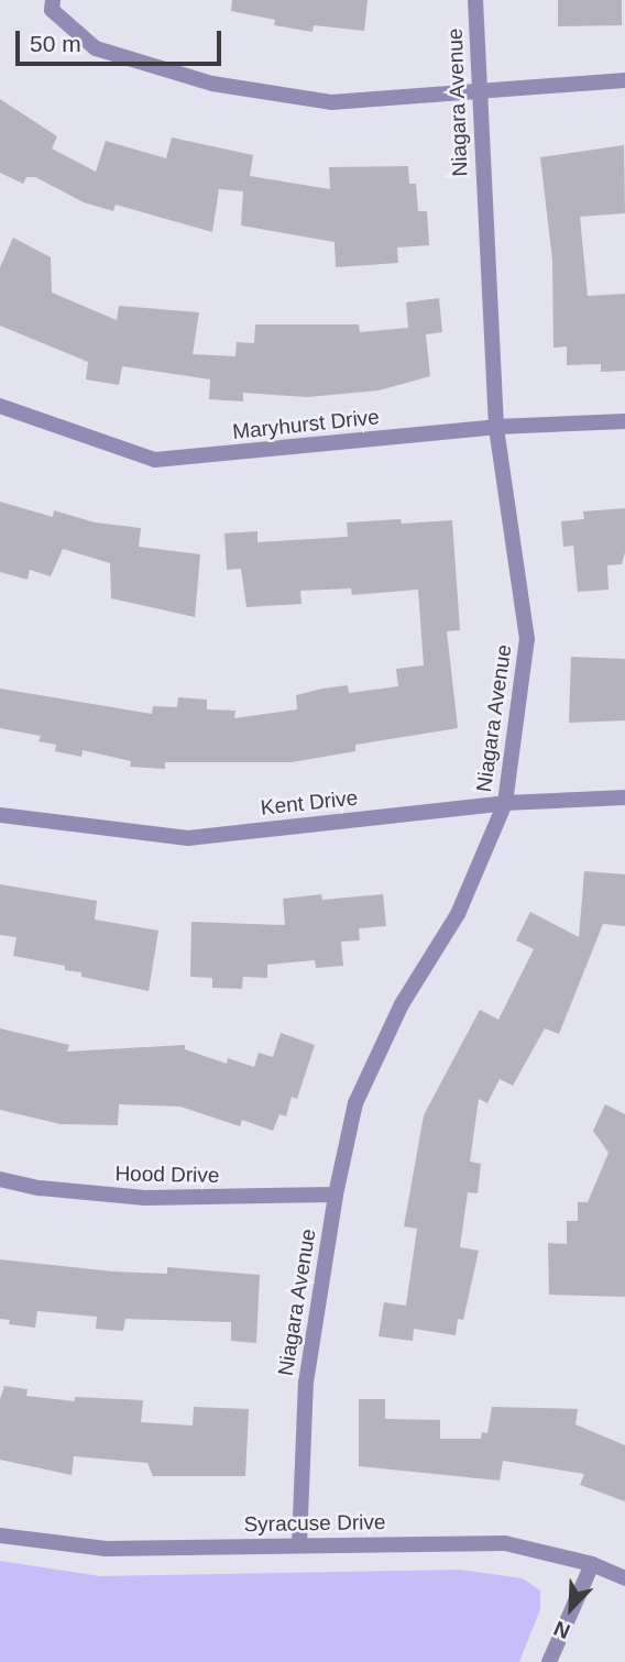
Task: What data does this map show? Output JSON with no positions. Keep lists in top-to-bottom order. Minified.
{"streets":{"street":["Niagara Avenue","Maryhurst Drive","Kent Drive","Hood Drive","Syracuse Drive"]},"crossings":[["Niagara Avenue","Maryhurst Drive"],["Niagara Avenue","Kent Drive"],["Niagara Avenue","Hood Drive"],["Niagara Avenue","Syracuse Drive"]],"scale_bar":"50 m","north":"bottom left"}
